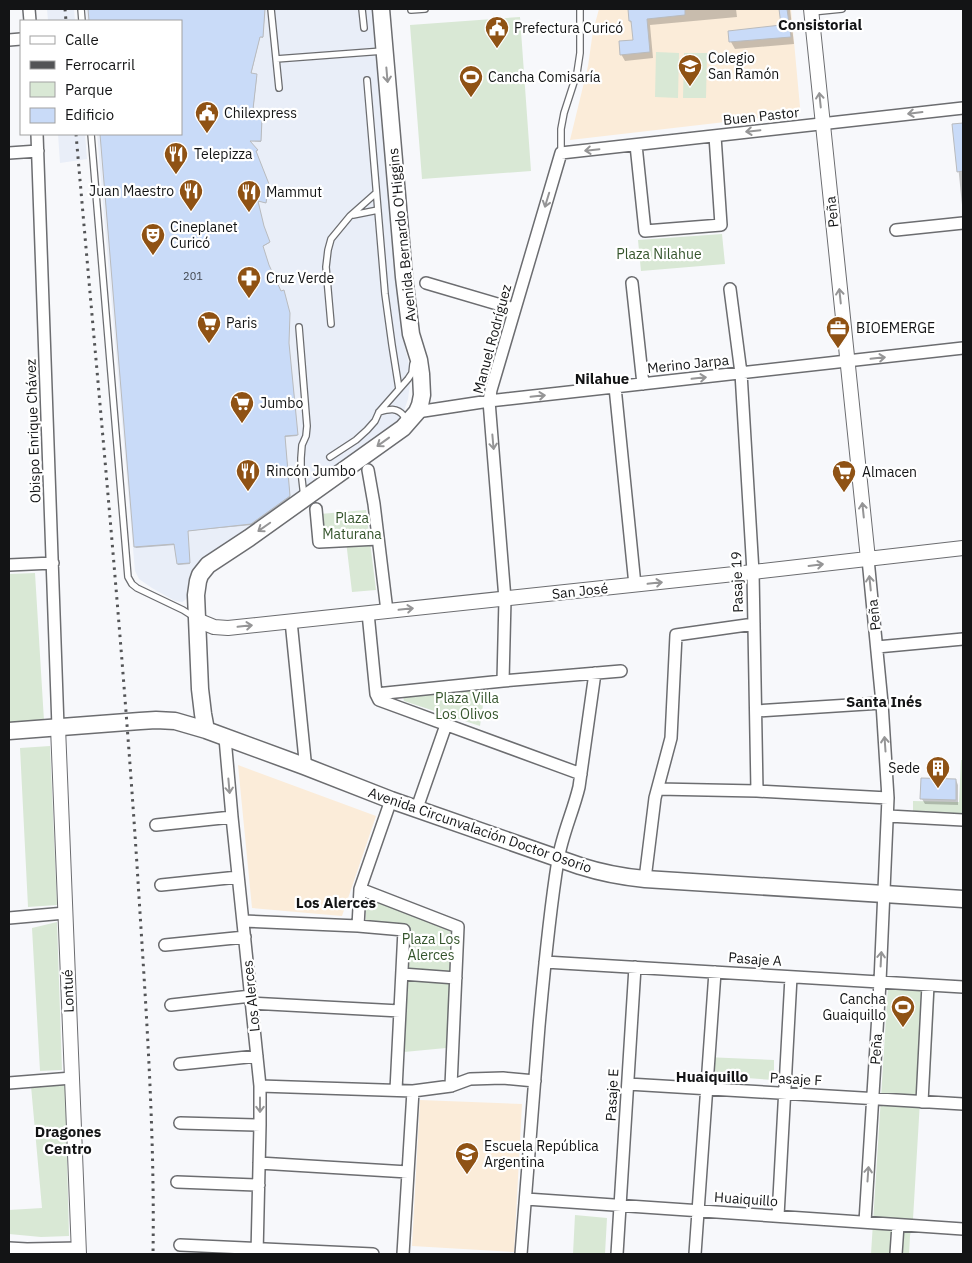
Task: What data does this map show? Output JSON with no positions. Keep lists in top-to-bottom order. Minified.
{"streets":{"main road":["Avenida Bernardo O'Higgins","Avenida Circunvalación Doctor Osorio"],"street":["Buen Pastor","Peña","Manuel Rodríguez","Merino Jarpa","Obispo Enrique Chávez","Pasaje 19","San José","Pasaje A","Lontué","Los Alerces","Pasaje F","Pasaje E","Huaiquillo"]},"crossings":[["Buen Pastor","Peña"],["Buen Pastor","Manuel Rodríguez"],["Peña","Merino Jarpa"],["Peña","San José"],["Peña","Avenida Circunvalación Doctor Osorio"],["Peña","Pasaje A"],["Peña","Pasaje F"],["Peña","Huaiquillo"],["Avenida Bernardo O'Higgins","Merino Jarpa"],["Avenida Bernardo O'Higgins","San José"],["Manuel Rodríguez","Merino Jarpa"],["Manuel Rodríguez","San José"],["Merino Jarpa","Pasaje 19"],["Obispo Enrique Chávez","Avenida Circunvalación Doctor Osorio"],["Obispo Enrique Chávez","Lontué"],["Pasaje 19","San José"],["Avenida Circunvalación Doctor Osorio","Lontué"],["Avenida Circunvalación Doctor Osorio","Los Alerces"],["Pasaje A","Pasaje E"],["Pasaje F","Pasaje E"],["Pasaje E","Huaiquillo"]],"one_way":["Buen Pastor","Peña","Avenida Bernardo O'Higgins","Manuel Rodríguez","Merino Jarpa","San José"],"districts":["Consistorial","Nilahue","Santa Inés","Los Alerces","Huaiquillo","Dragones Centro"],"parks":["Plaza Nilahue","Plaza Maturana","Plaza Villa Los Olivos","Plaza Los Alerces"],"places":{"public building":["Prefectura Curicó","Chilexpress"],"school or university":["Colegio San Ramón","Escuela República Argentina"],"sports":["Cancha Comisaría","Cancha Guaiquillo"],"restaurant":["Telepizza","Juan Maestro","Mammut","Rincón Jumbo"],"theatre":["Cineplanet Curicó"],"pharmacy":["Cruz Verde"],"supermarket":["Paris","Jumbo","Almacen"],"office":["BIOEMERGE"],"building":["Sede"]},"house_numbers":["201"],"legend":["Calle","Ferrocarril","Parque","Edificio"]}
